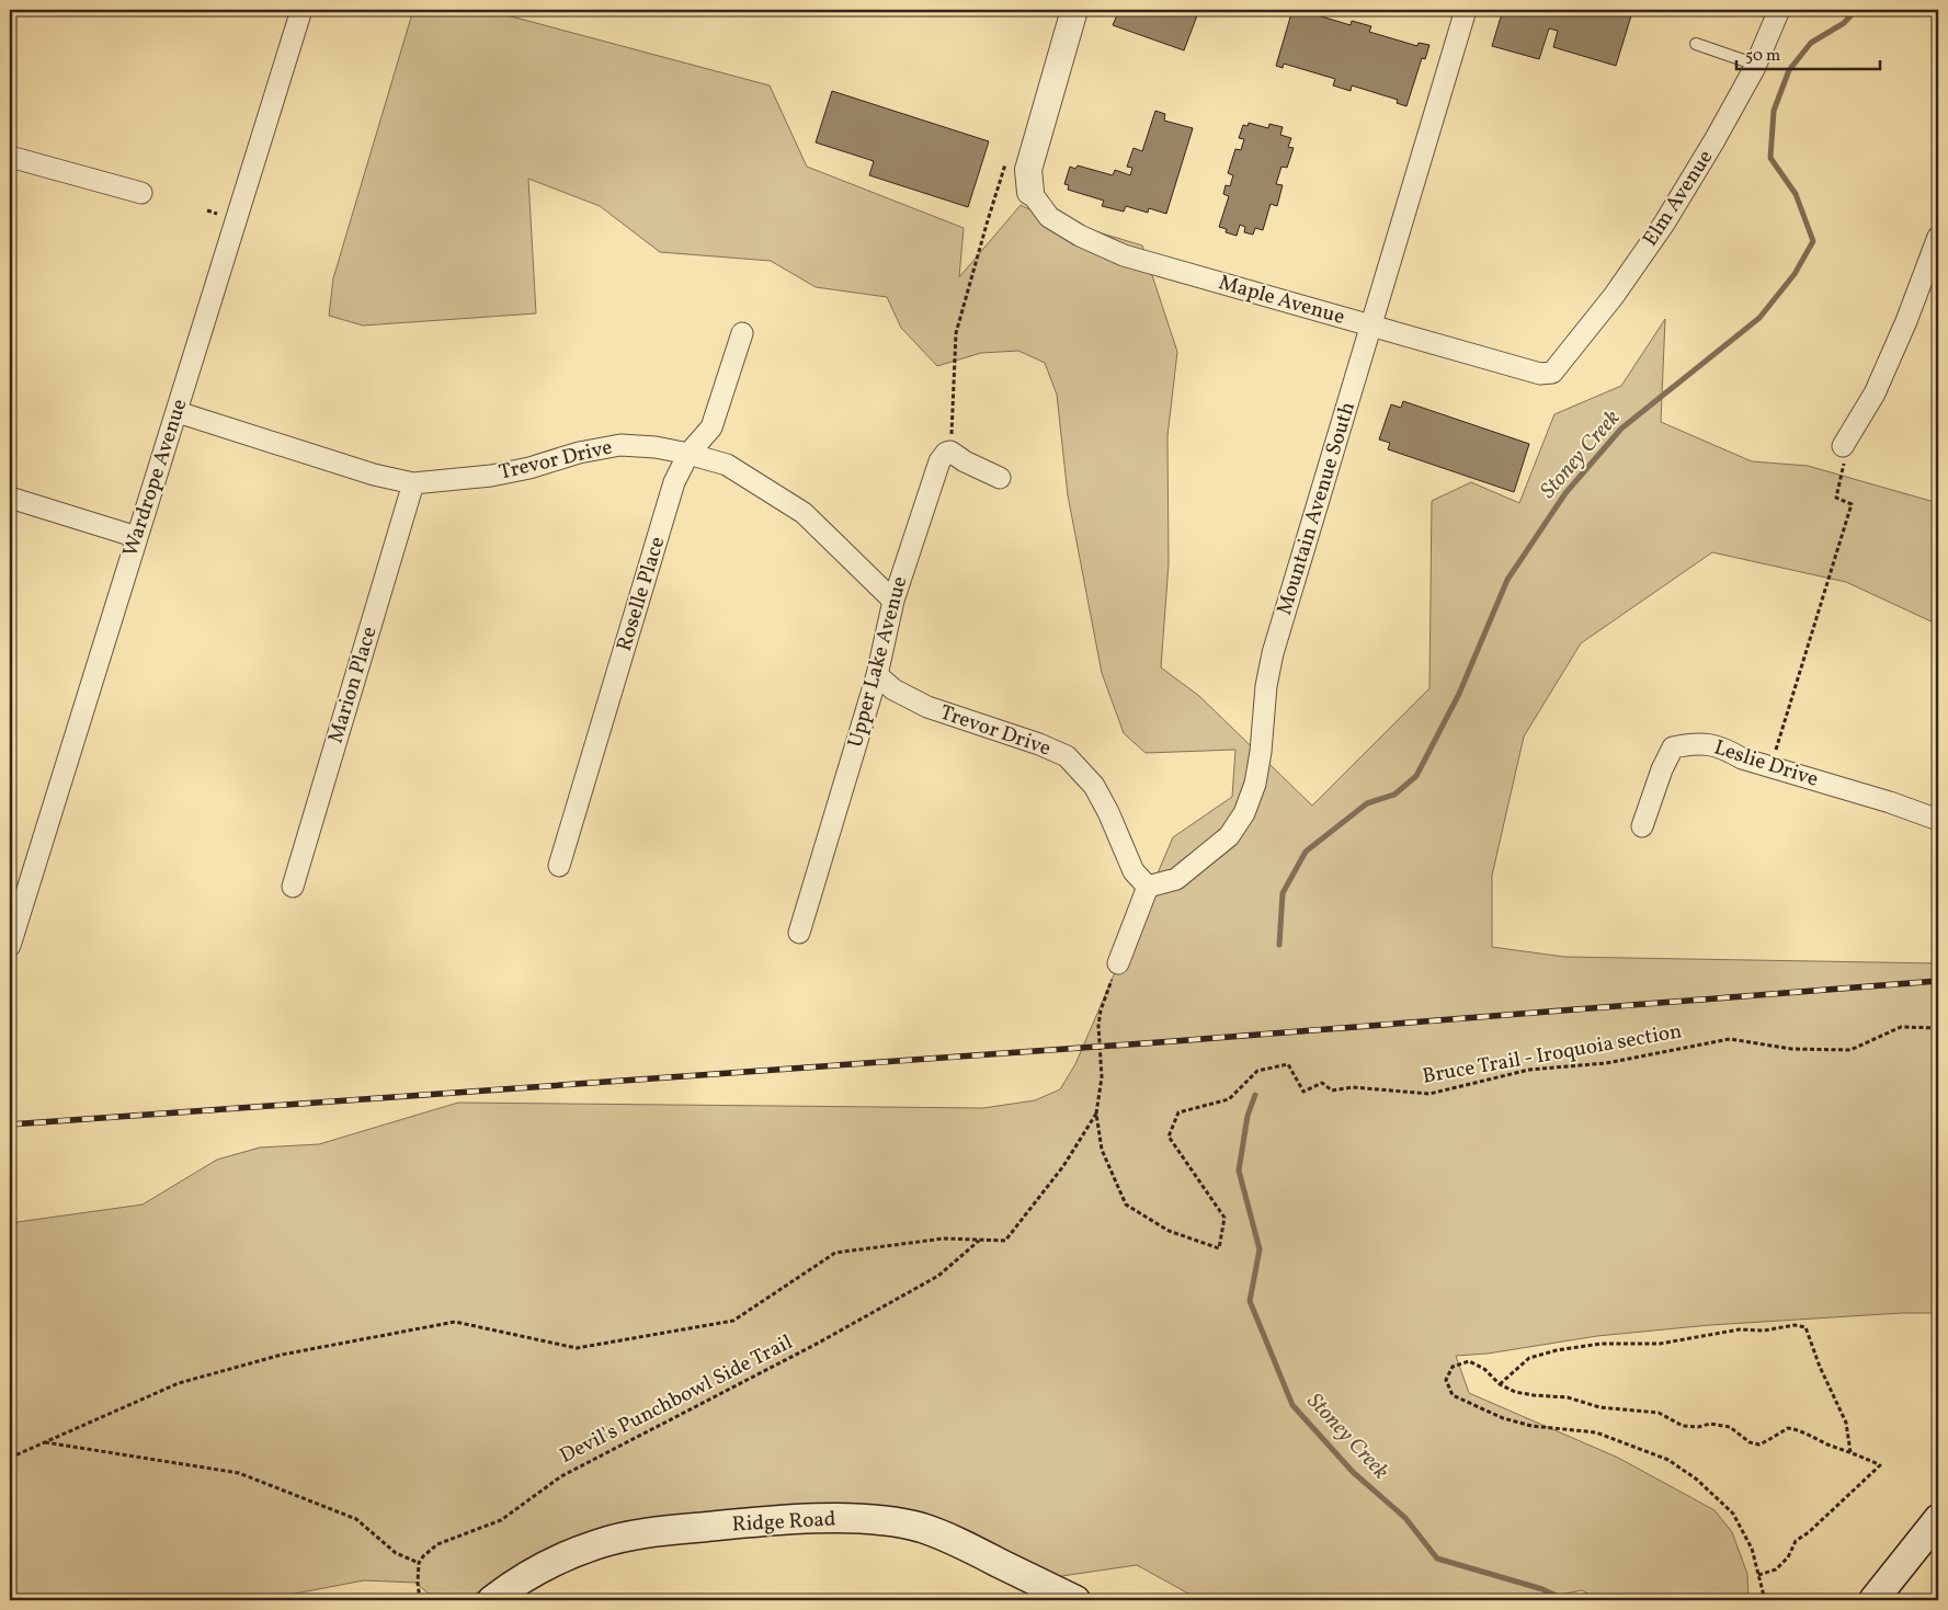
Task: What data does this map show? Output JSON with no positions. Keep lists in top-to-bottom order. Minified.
{"streets":{"main road":["Ridge Road"],"street":["Elm Avenue","Maple Avenue","Trevor Drive","Wardrope Avenue","Mountain Avenue South","Roselle Place","Upper Lake Avenue","Marion Place","Leslie Drive"],"path":["Bruce Trail - Iroquoia section","Devil's Punchbowl Side Trail"]},"crossings":[["Elm Avenue","Maple Avenue"],["Maple Avenue","Mountain Avenue South"],["Trevor Drive","Wardrope Avenue"],["Trevor Drive","Mountain Avenue South"],["Trevor Drive","Roselle Place"],["Trevor Drive","Upper Lake Avenue"],["Trevor Drive","Marion Place"]],"water":["Stoney Creek"],"scale_bar":"50 m"}
